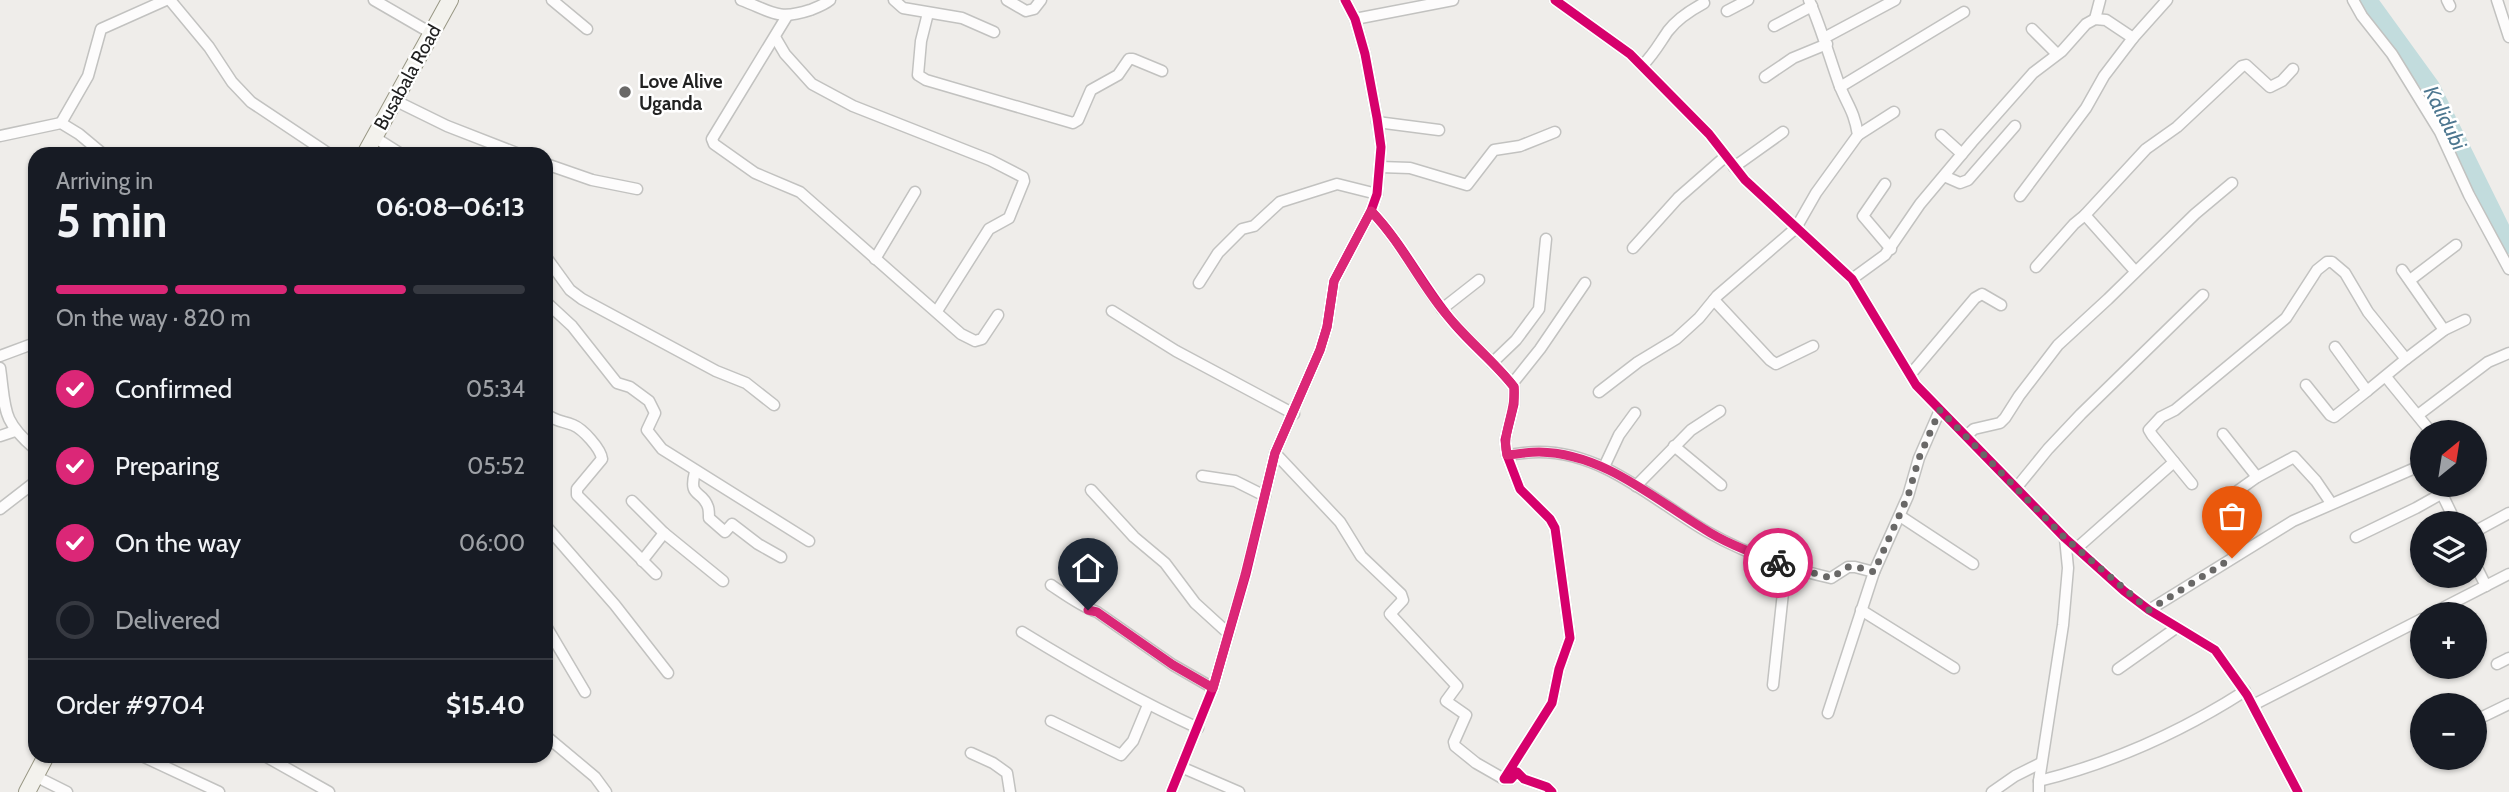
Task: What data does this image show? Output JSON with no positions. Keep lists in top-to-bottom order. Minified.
{"streets":{"street":["Busabala Road"]},"water":["Kalidubi"],"places":["Love Alive Uganda"],"north":"top right","page":{"heading":["5 min","Arriving in","06:08–06:13"],"panel":["Order #9704","$15.40"],"bar":"On the way · 820 m","list":[["Confirmed","05:34"],["Preparing","05:52"],["On the way","06:00"],"Delivered"],"map_buttons":["+","−"]}}
